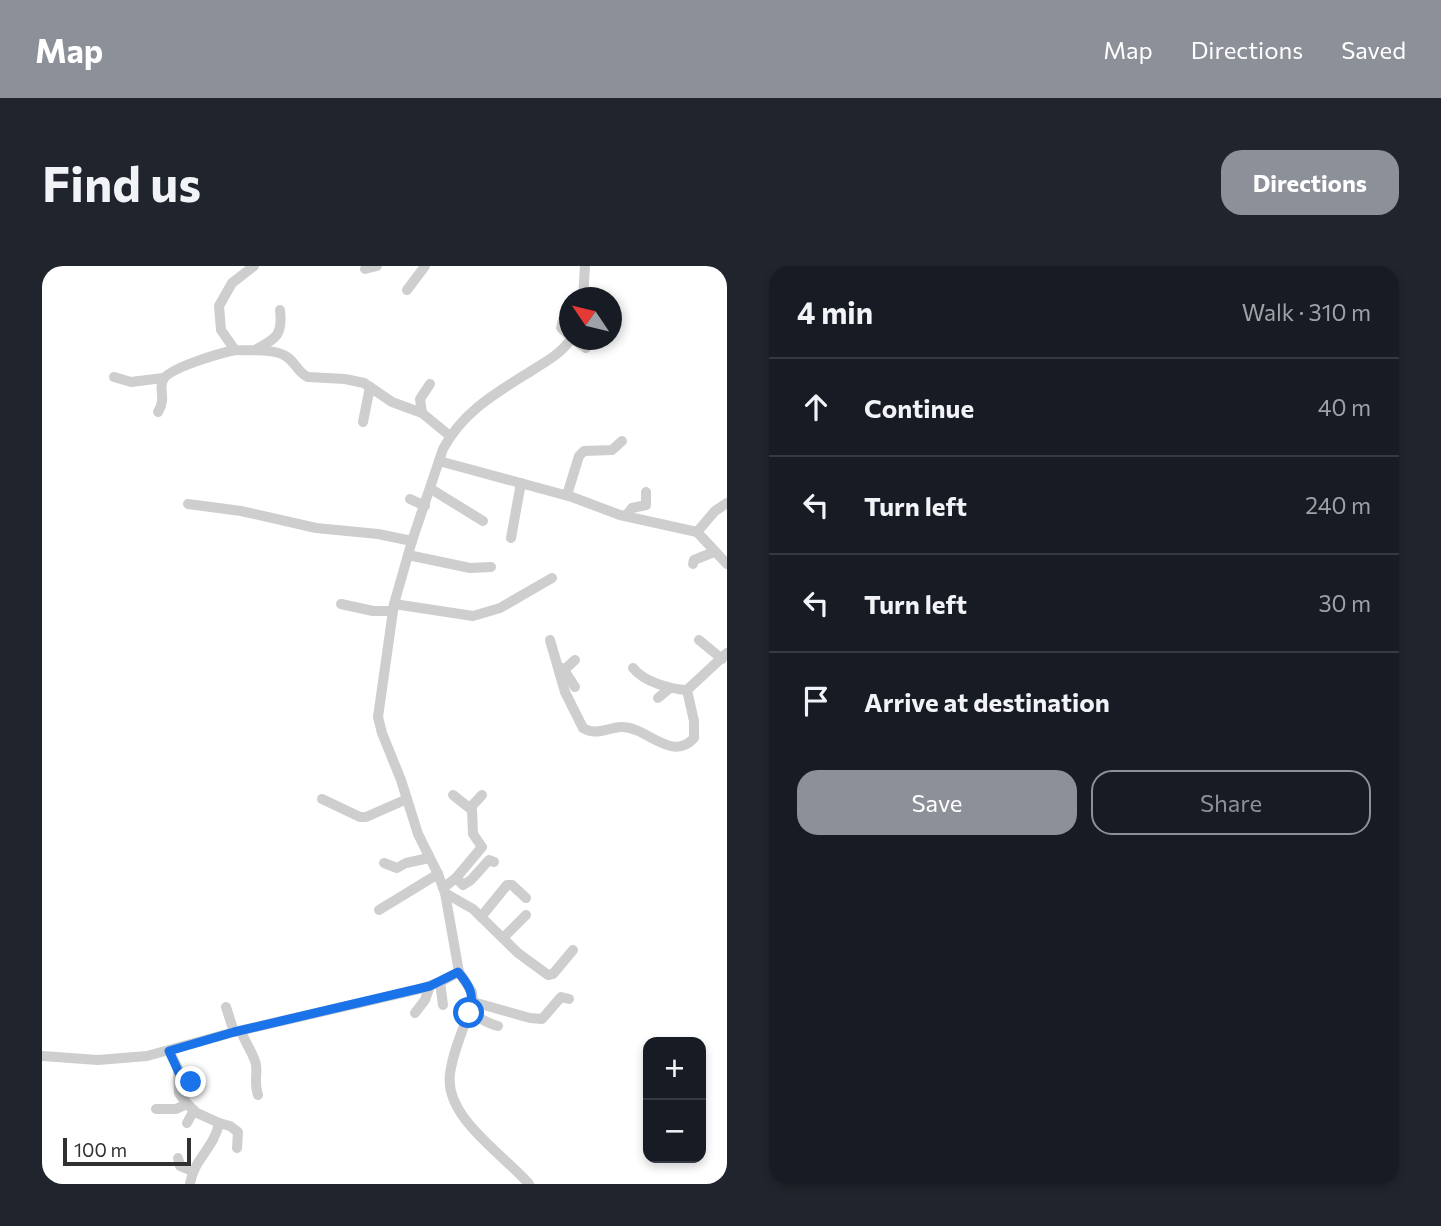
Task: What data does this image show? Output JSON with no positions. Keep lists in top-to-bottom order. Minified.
{"scale_bar":"100 m","north":"top left","page":{"header":"Map","nav":["Map","Directions","Saved"],"buttons":["Directions",["Save","Share"]],"title":"Find us","heading":["4 min","Walk · 310 m"],"list":[["Continue","40 m"],["Turn left","240 m"],["Turn left","30 m"],"Arrive at destination"],"map_buttons":["+","−"],"scale":"100 m"}}
